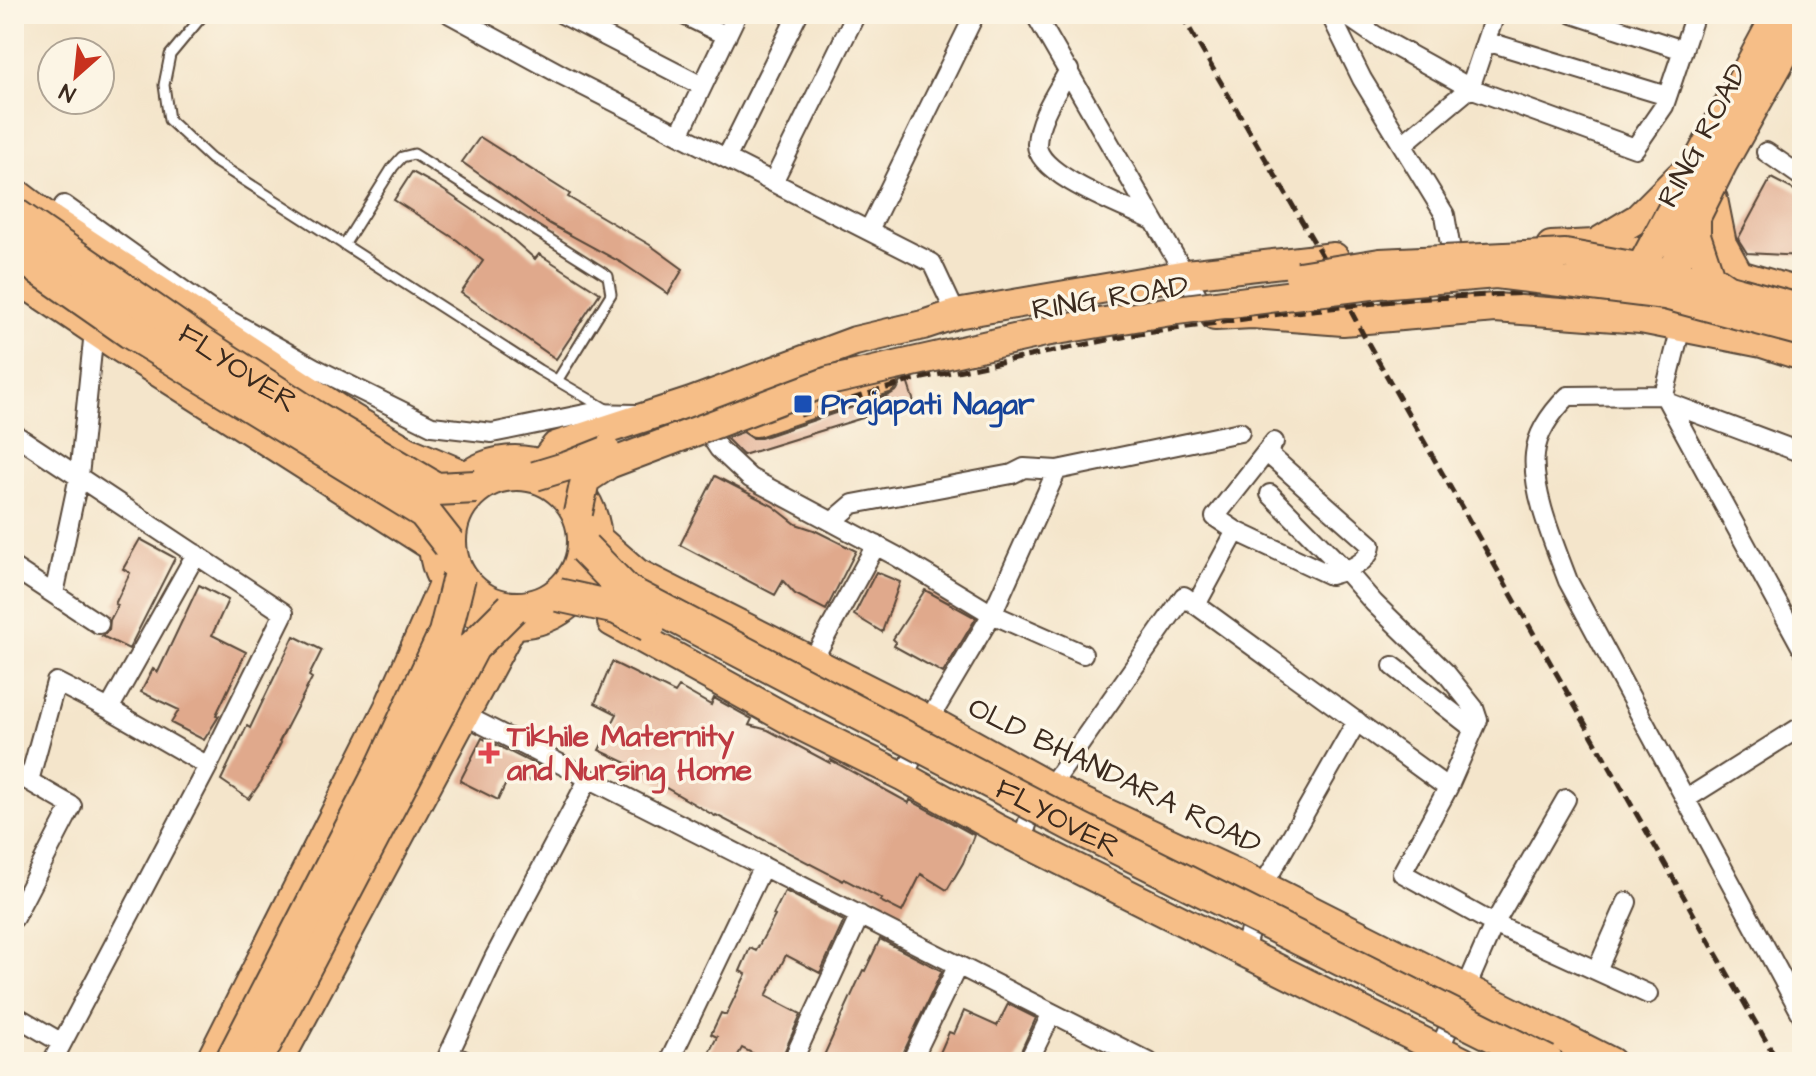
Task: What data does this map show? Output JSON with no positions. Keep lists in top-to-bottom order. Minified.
{"streets":{"highway":["FLYOVER"],"main road":["RING ROAD","OLD BHANDARA ROAD"]},"crossings":[["RING ROAD","FLYOVER"],["RING ROAD","OLD BHANDARA ROAD"],["FLYOVER","OLD BHANDARA ROAD"]],"places":{"transit":["Prajapati Nagar"],"health":["Tikhile Maternity and Nursing Home"]},"north":"bottom left"}
